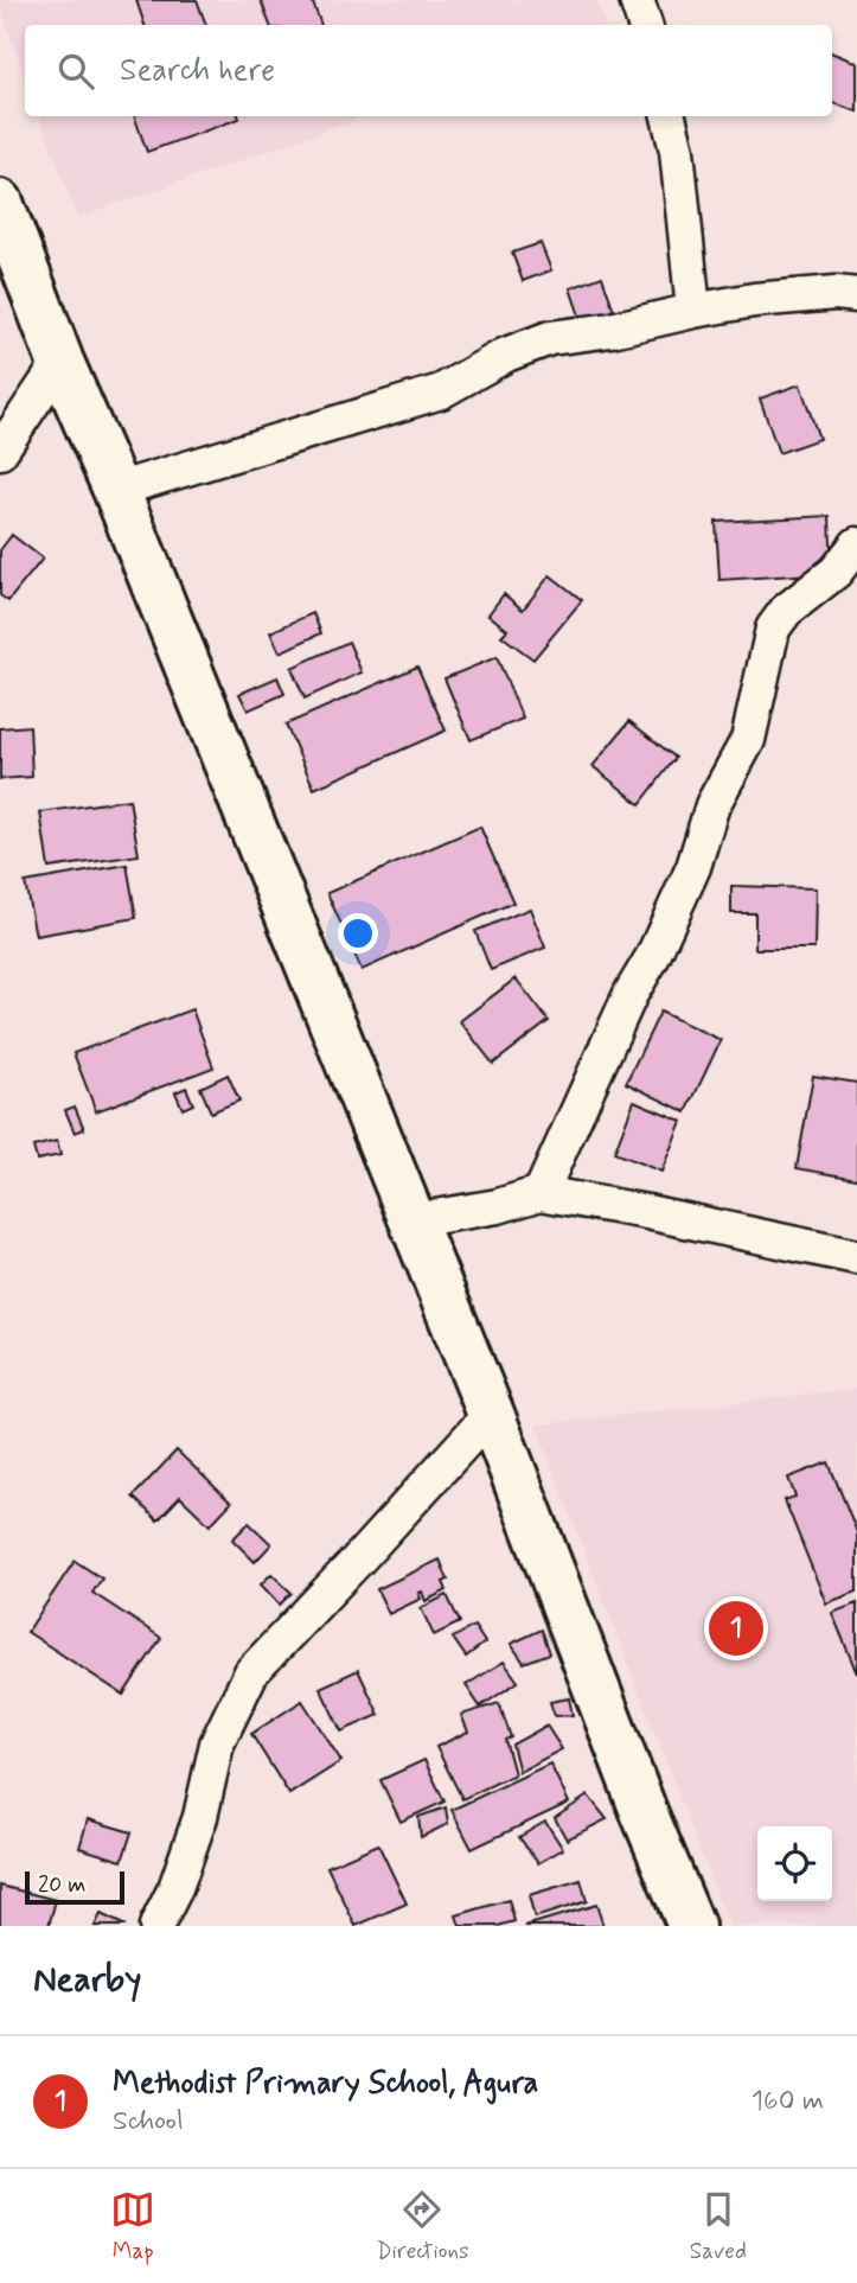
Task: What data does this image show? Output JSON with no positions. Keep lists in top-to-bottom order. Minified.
{"scale_bar":"20 m","page":{"search":"Search here","pins":"1","scale":"20 m","heading":"Nearby","list":[{"mark":"1","name":"Methodist Primary School, Agura","note":"School","value":"160 m"}],"nav":["Map","Directions","Saved"]}}
